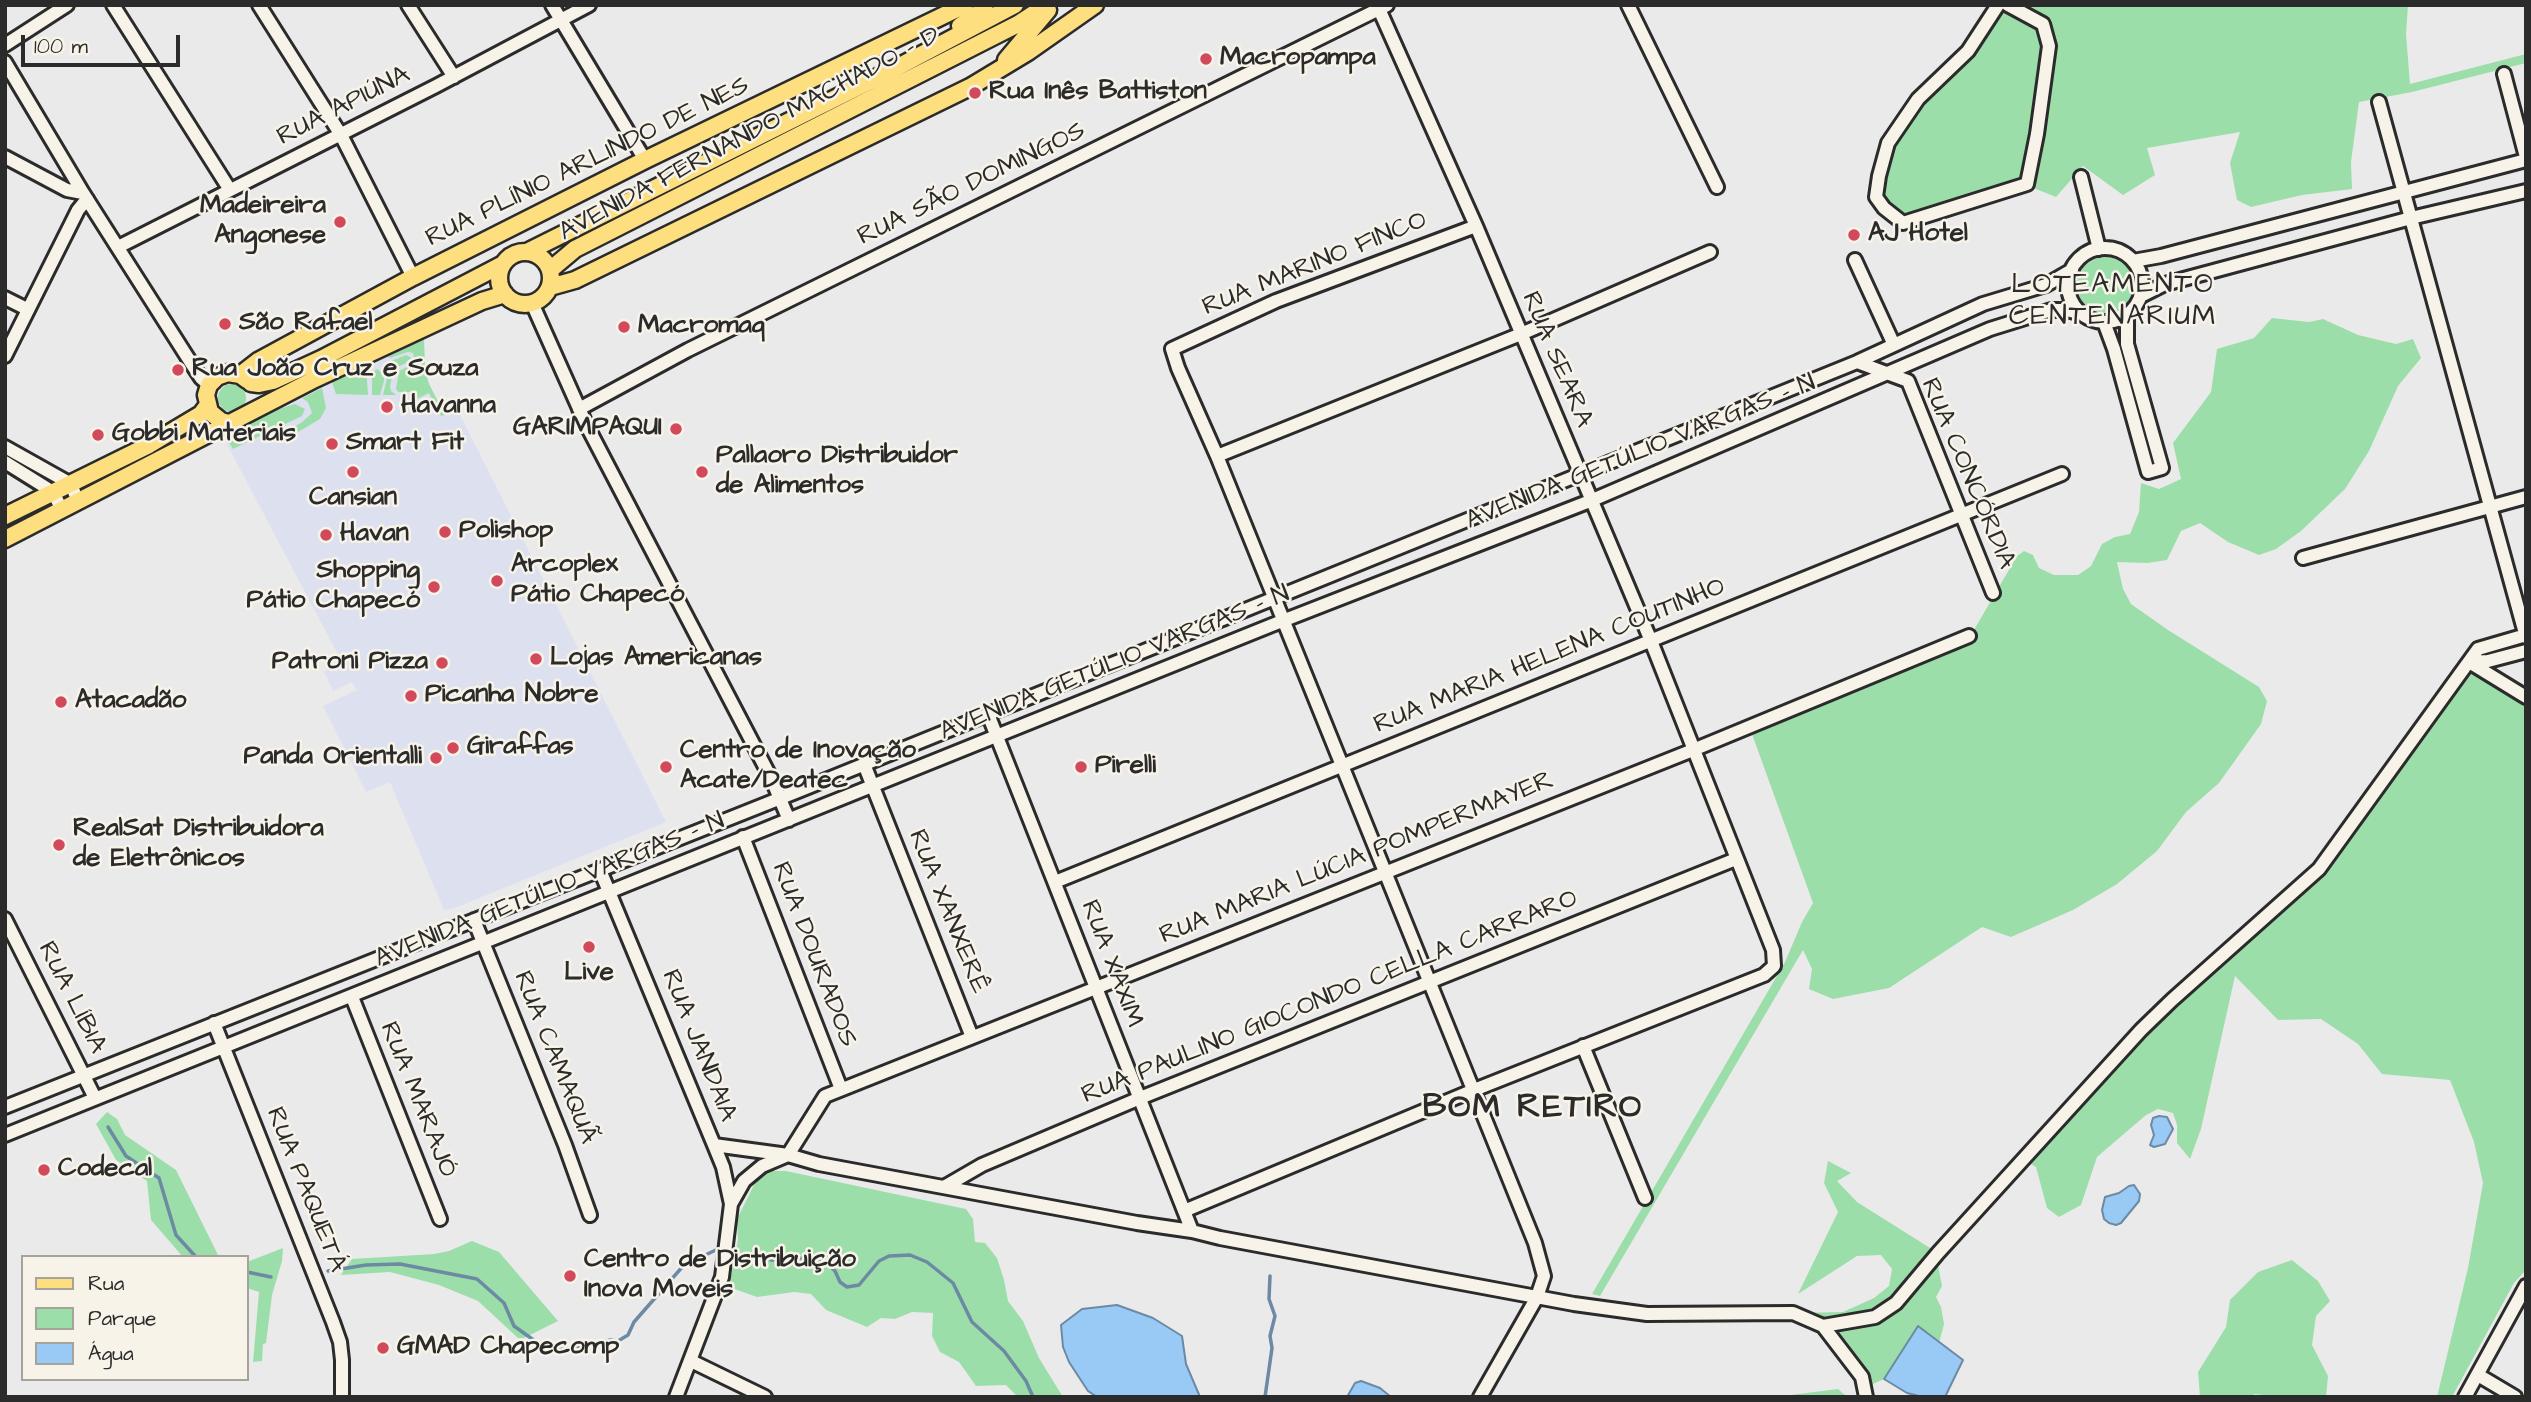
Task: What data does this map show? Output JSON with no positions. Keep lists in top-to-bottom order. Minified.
{"streets":{"main road":["AVENIDA FERNANDO MACHADO - D","RUA PLÍNIO ARLINDO DE NES"],"street":["RUA APIÚNA","RUA SÃO DOMINGOS","RUA MARINO FINCO","RUA SEARA","AVENIDA GETÚLIO VARGAS - N","RUA CONCÓRDIA","RUA MARIA HELENA COUTINHO","RUA MARIA LÚCIA POMPERMAYER","RUA XANXERÊ","RUA DOURADOS","RUA XAXIM","RUA LÍBIA","RUA PAULINO GIOCONDO CELLA CARRARO","RUA JANDAIA","RUA CAMAQUÃ","RUA MARAJÓ","RUA PAQUETÁ"]},"crossings":[["RUA SÃO DOMINGOS","RUA SEARA"],["RUA MARINO FINCO","RUA SEARA"],["RUA SEARA","AVENIDA GETÚLIO VARGAS - N"],["RUA SEARA","RUA MARIA HELENA COUTINHO"],["RUA SEARA","RUA MARIA LÚCIA POMPERMAYER"],["RUA SEARA","RUA PAULINO GIOCONDO CELLA CARRARO"],["AVENIDA GETÚLIO VARGAS - N","RUA CONCÓRDIA"],["AVENIDA GETÚLIO VARGAS - N","RUA XANXERÊ"],["AVENIDA GETÚLIO VARGAS - N","RUA DOURADOS"],["AVENIDA GETÚLIO VARGAS - N","RUA XAXIM"],["AVENIDA GETÚLIO VARGAS - N","RUA LÍBIA"],["AVENIDA GETÚLIO VARGAS - N","RUA JANDAIA"],["AVENIDA GETÚLIO VARGAS - N","RUA CAMAQUÃ"],["AVENIDA GETÚLIO VARGAS - N","RUA MARAJÓ"],["AVENIDA GETÚLIO VARGAS - N","RUA PAQUETÁ"],["RUA CONCÓRDIA","RUA MARIA HELENA COUTINHO"],["RUA MARIA HELENA COUTINHO","RUA XAXIM"],["RUA MARIA LÚCIA POMPERMAYER","RUA XANXERÊ"],["RUA MARIA LÚCIA POMPERMAYER","RUA DOURADOS"],["RUA MARIA LÚCIA POMPERMAYER","RUA XAXIM"],["RUA XAXIM","RUA PAULINO GIOCONDO CELLA CARRARO"]],"districts":["LOTEAMENTO CENTENARIUM","BOM RETIRO"],"places":["Macropampa","Rua Inês Battiston","Madeireira Angonese","AJ Hotel","São Rafael","Macromaq","Rua João Cruz e Souza","Havanna","GARIMPAQUI","Gobbi Materiais","Smart Fit","Cansian","Pallaoro Distribuidor de Alimentos","Polishop","Havan","Arcoplex Pátio Chapecó","Shopping Pátio Chapecó","Lojas Americanas","Patroni Pizza","Picanha Nobre","Atacadão","Giraffas","Panda Orientalli","Centro de Inovação Acate/Deatec","Pirelli","RealSat Distribuidora de Eletrônicos","Live","Codecal","Centro de Distribuição Inova Moveis","GMAD Chapecomp"],"legend":["Rua","Parque","Água"],"scale_bar":"100 m"}
